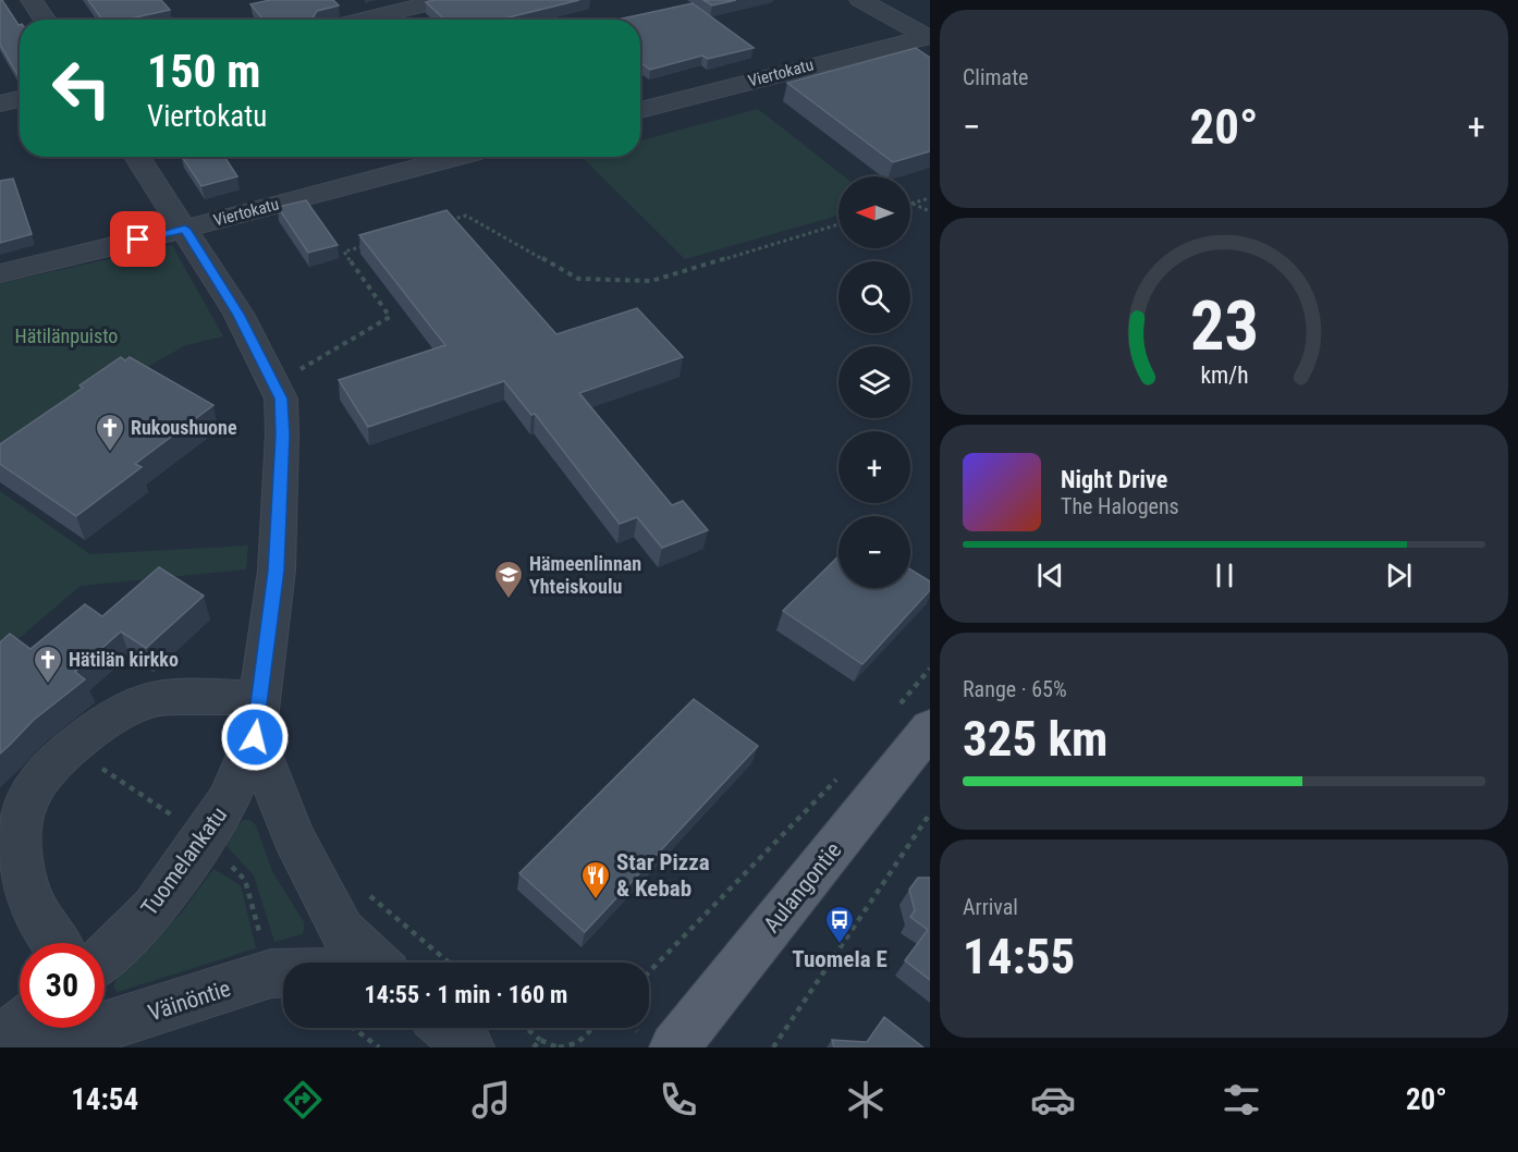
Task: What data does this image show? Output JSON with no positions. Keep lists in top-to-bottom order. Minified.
{"streets":{"main road":["Aulangontie"],"street":["Viertokatu","Tuomelankatu","Väinöntie"]},"crossings":[["Viertokatu","Tuomelankatu"]],"parks":["Hätilänpuisto"],"places":{"church":["Rukoushuone","Hätilän kirkko"],"school or university":["Hämeenlinnan Yhteiskoulu"],"restaurant":["Star Pizza & Kebab"],"bus stop":["Tuomela E"]},"north":"left","page":{"tile":["Climate",["Range · 65%","325 km"],["Arrival","14:55"]],"turn":["150 m","Viertokatu"],"heat":["−","20°","+"],"map_buttons":["+","−"],"song":["Night Drive","The Halogens"],"limit":"30","trip":"14:55 · 1 min · 160 m","tabs":["14:54","20°"],"gauge":["23","km/h"]}}
